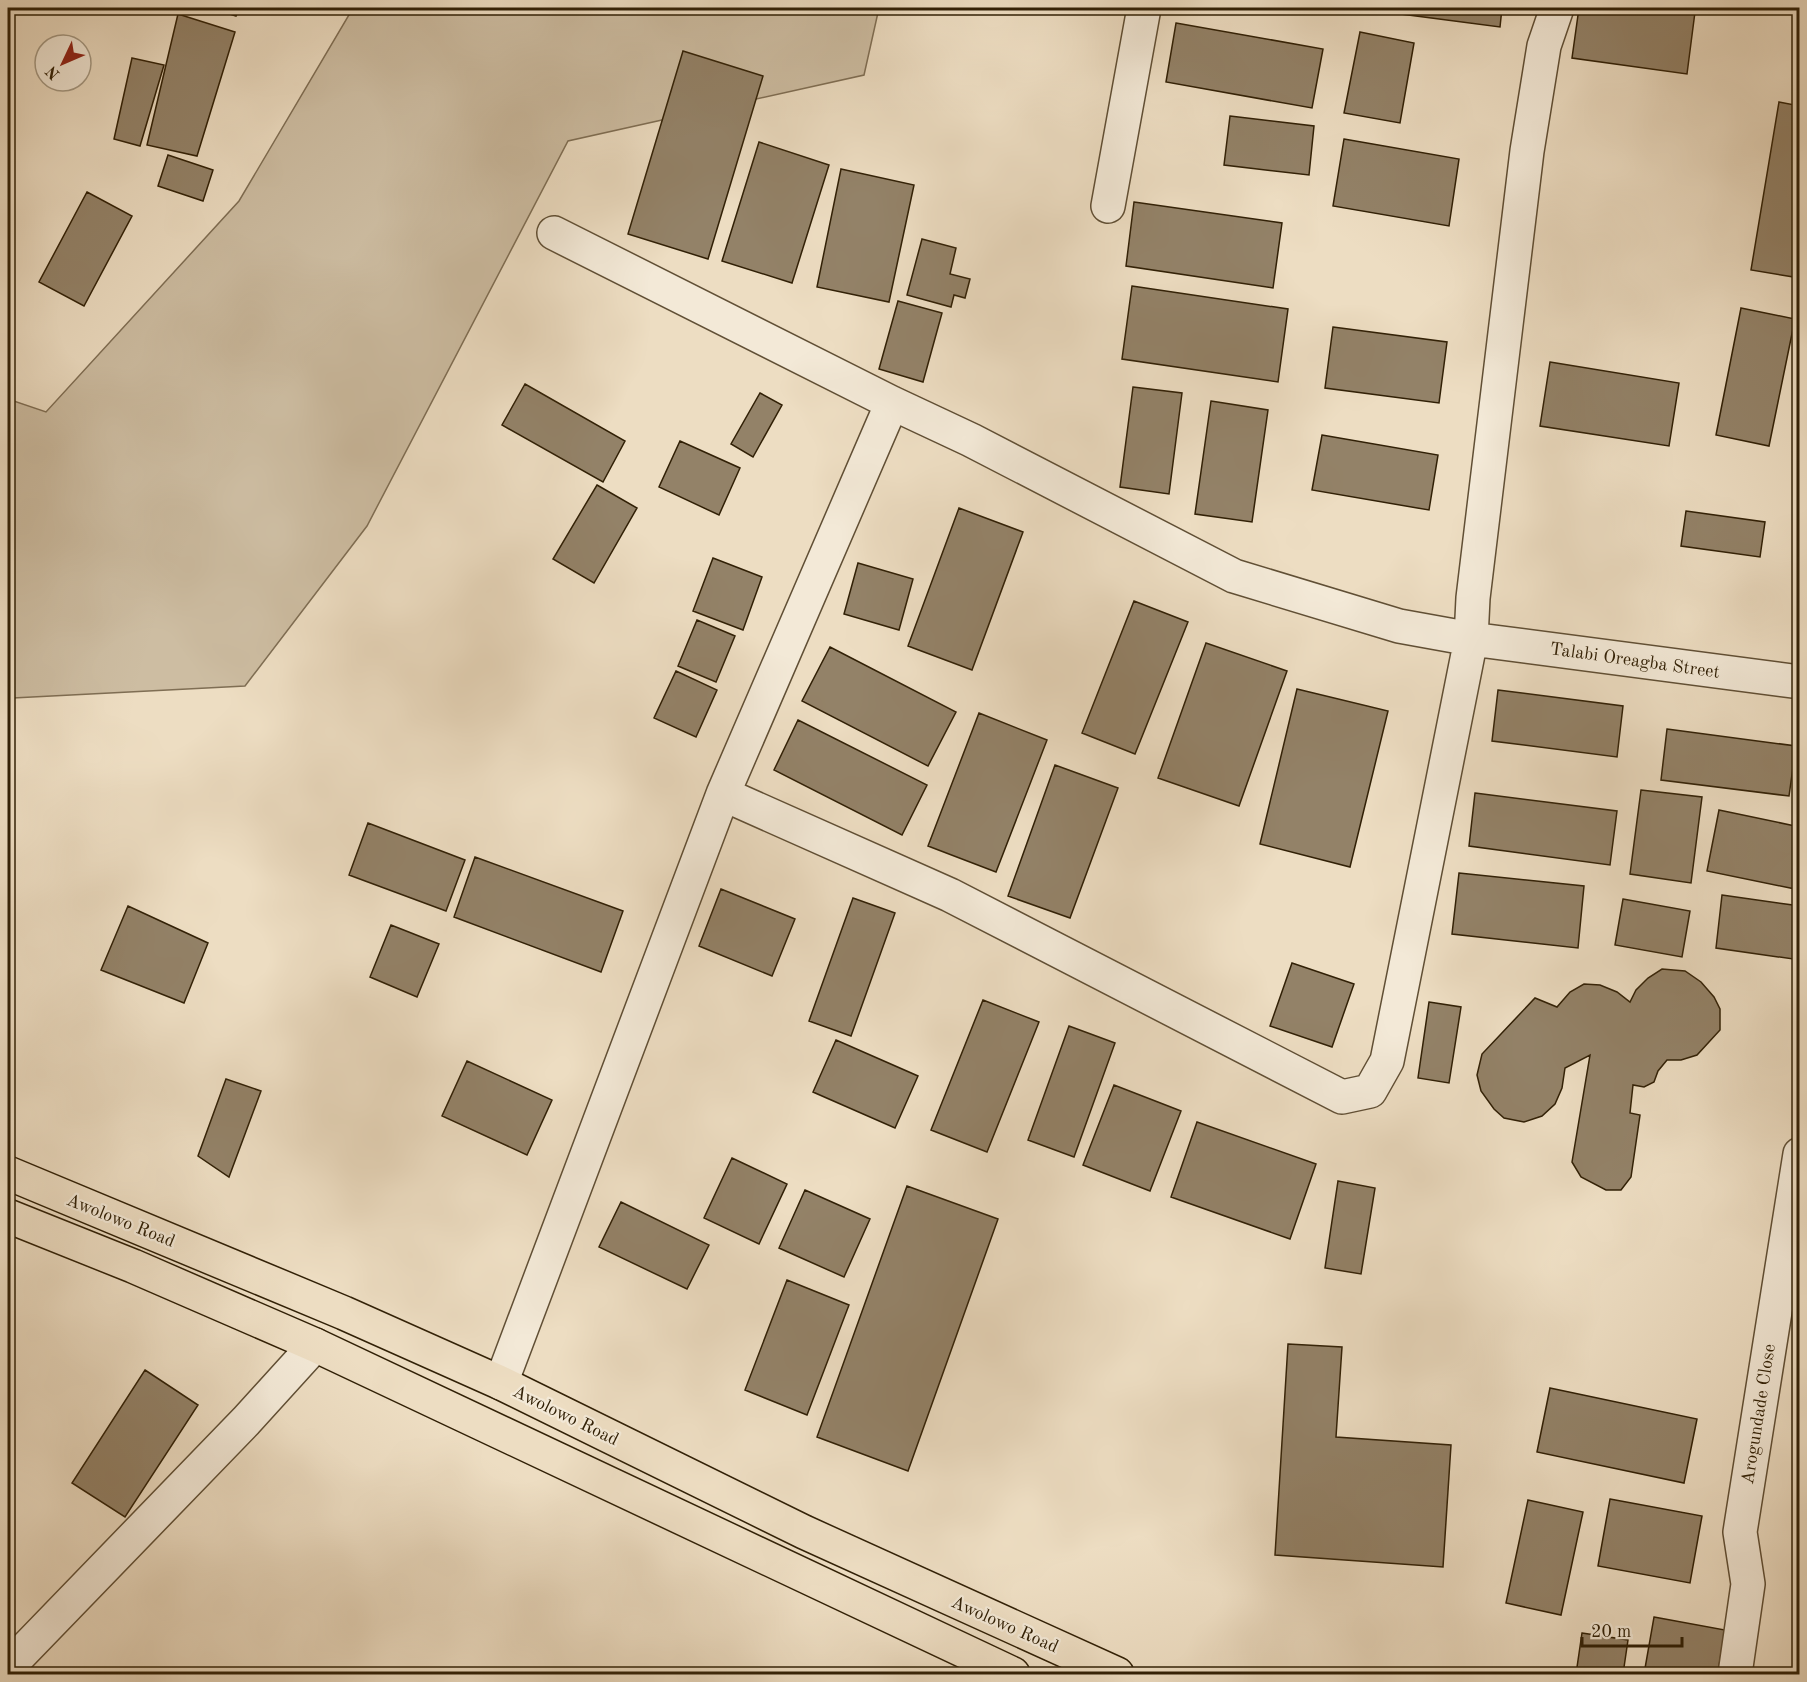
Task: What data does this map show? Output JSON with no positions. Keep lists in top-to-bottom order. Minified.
{"streets":{"main road":["Awolowo Road"],"street":["Talabi Oreagba Street","Arogundade Close"]},"scale_bar":"20 m","north":"bottom left"}
